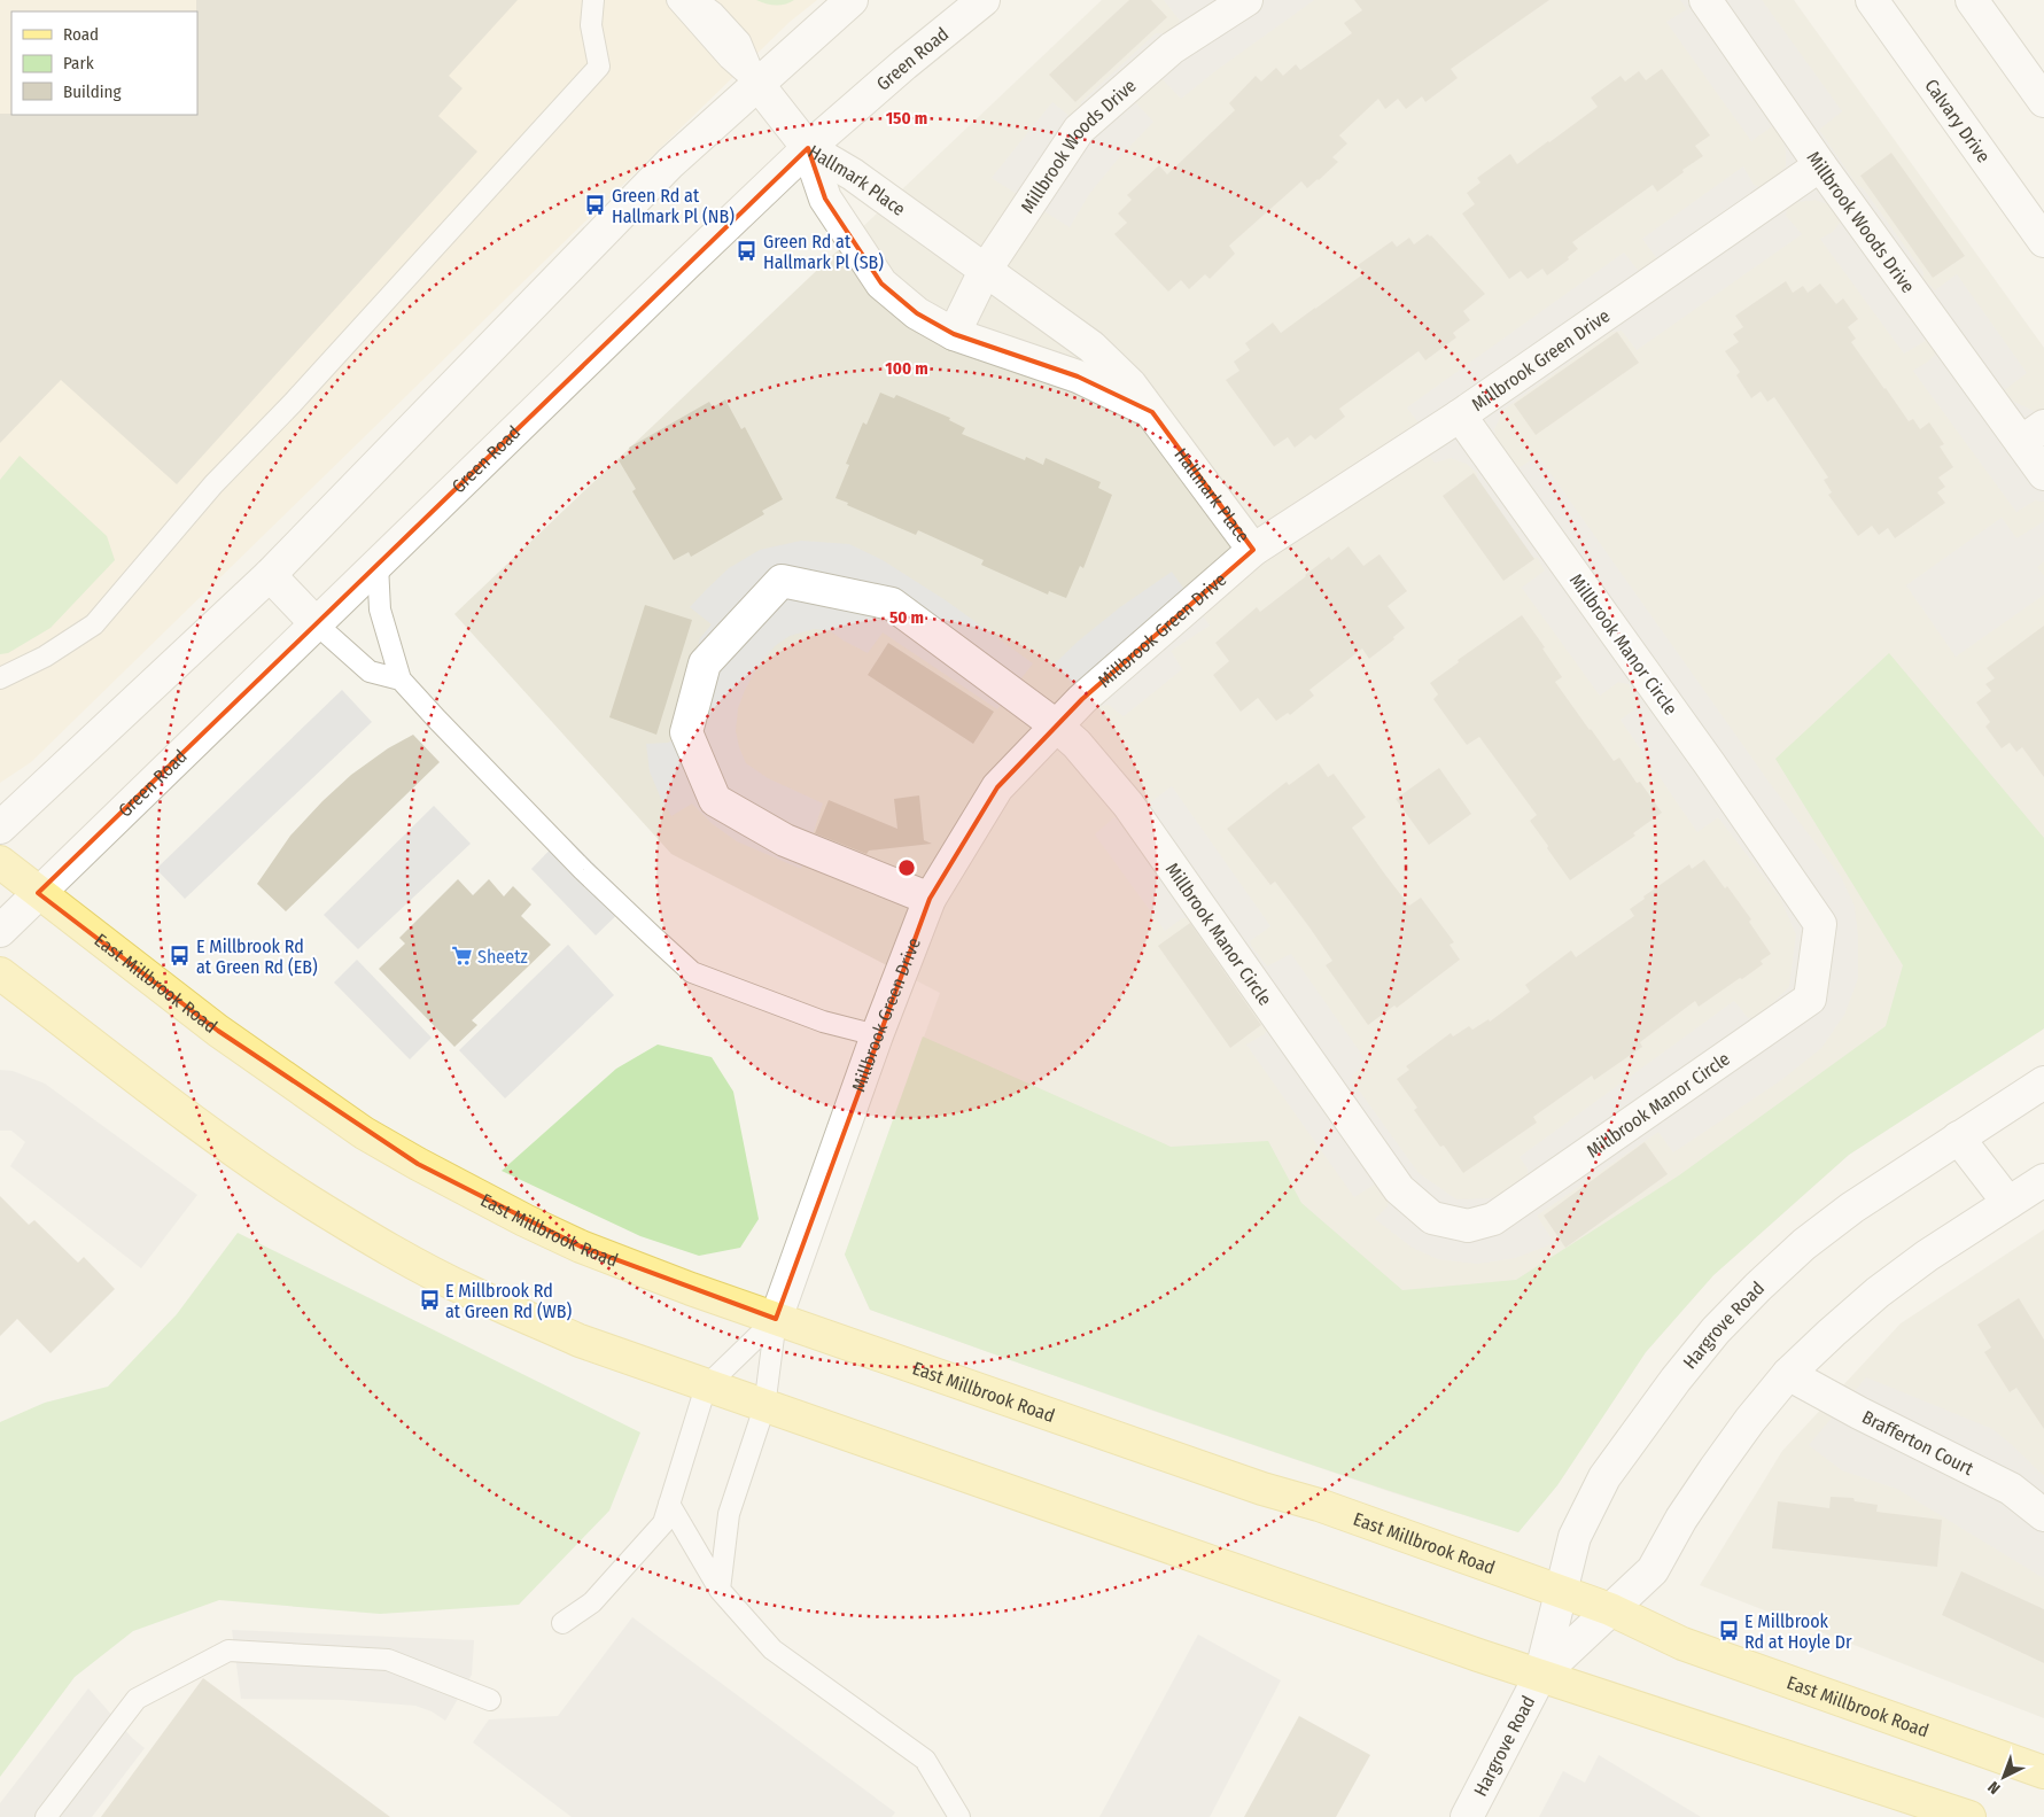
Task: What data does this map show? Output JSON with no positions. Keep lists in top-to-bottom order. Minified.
{"streets":{"main road":["East Millbrook Road"],"street":["Green Road","Calvary Drive","Millbrook Woods Drive","Hallmark Place","Millbrook Green Drive","Millbrook Manor Circle","Hargrove Road","Brafferton Court"]},"crossings":[["Green Road","Hallmark Place"],["Green Road","East Millbrook Road"],["Millbrook Woods Drive","Hallmark Place"],["Millbrook Woods Drive","Millbrook Green Drive"],["Hallmark Place","Millbrook Green Drive"],["Millbrook Green Drive","Millbrook Manor Circle"],["Millbrook Green Drive","East Millbrook Road"],["East Millbrook Road","Hargrove Road"],["Hargrove Road","Brafferton Court"]],"places":{"bus stop":["Green Rd at Hallmark Pl (NB)","Green Rd at Hallmark Pl (SB)","E Millbrook Rd at Green Rd (EB)","E Millbrook Rd at Green Rd (WB)","E Millbrook Rd at Hoyle Dr"],"supermarket":["Sheetz"]},"legend":["Road","Park","Building"],"north":"bottom left","rings":["150 m","100 m","50 m"]}
